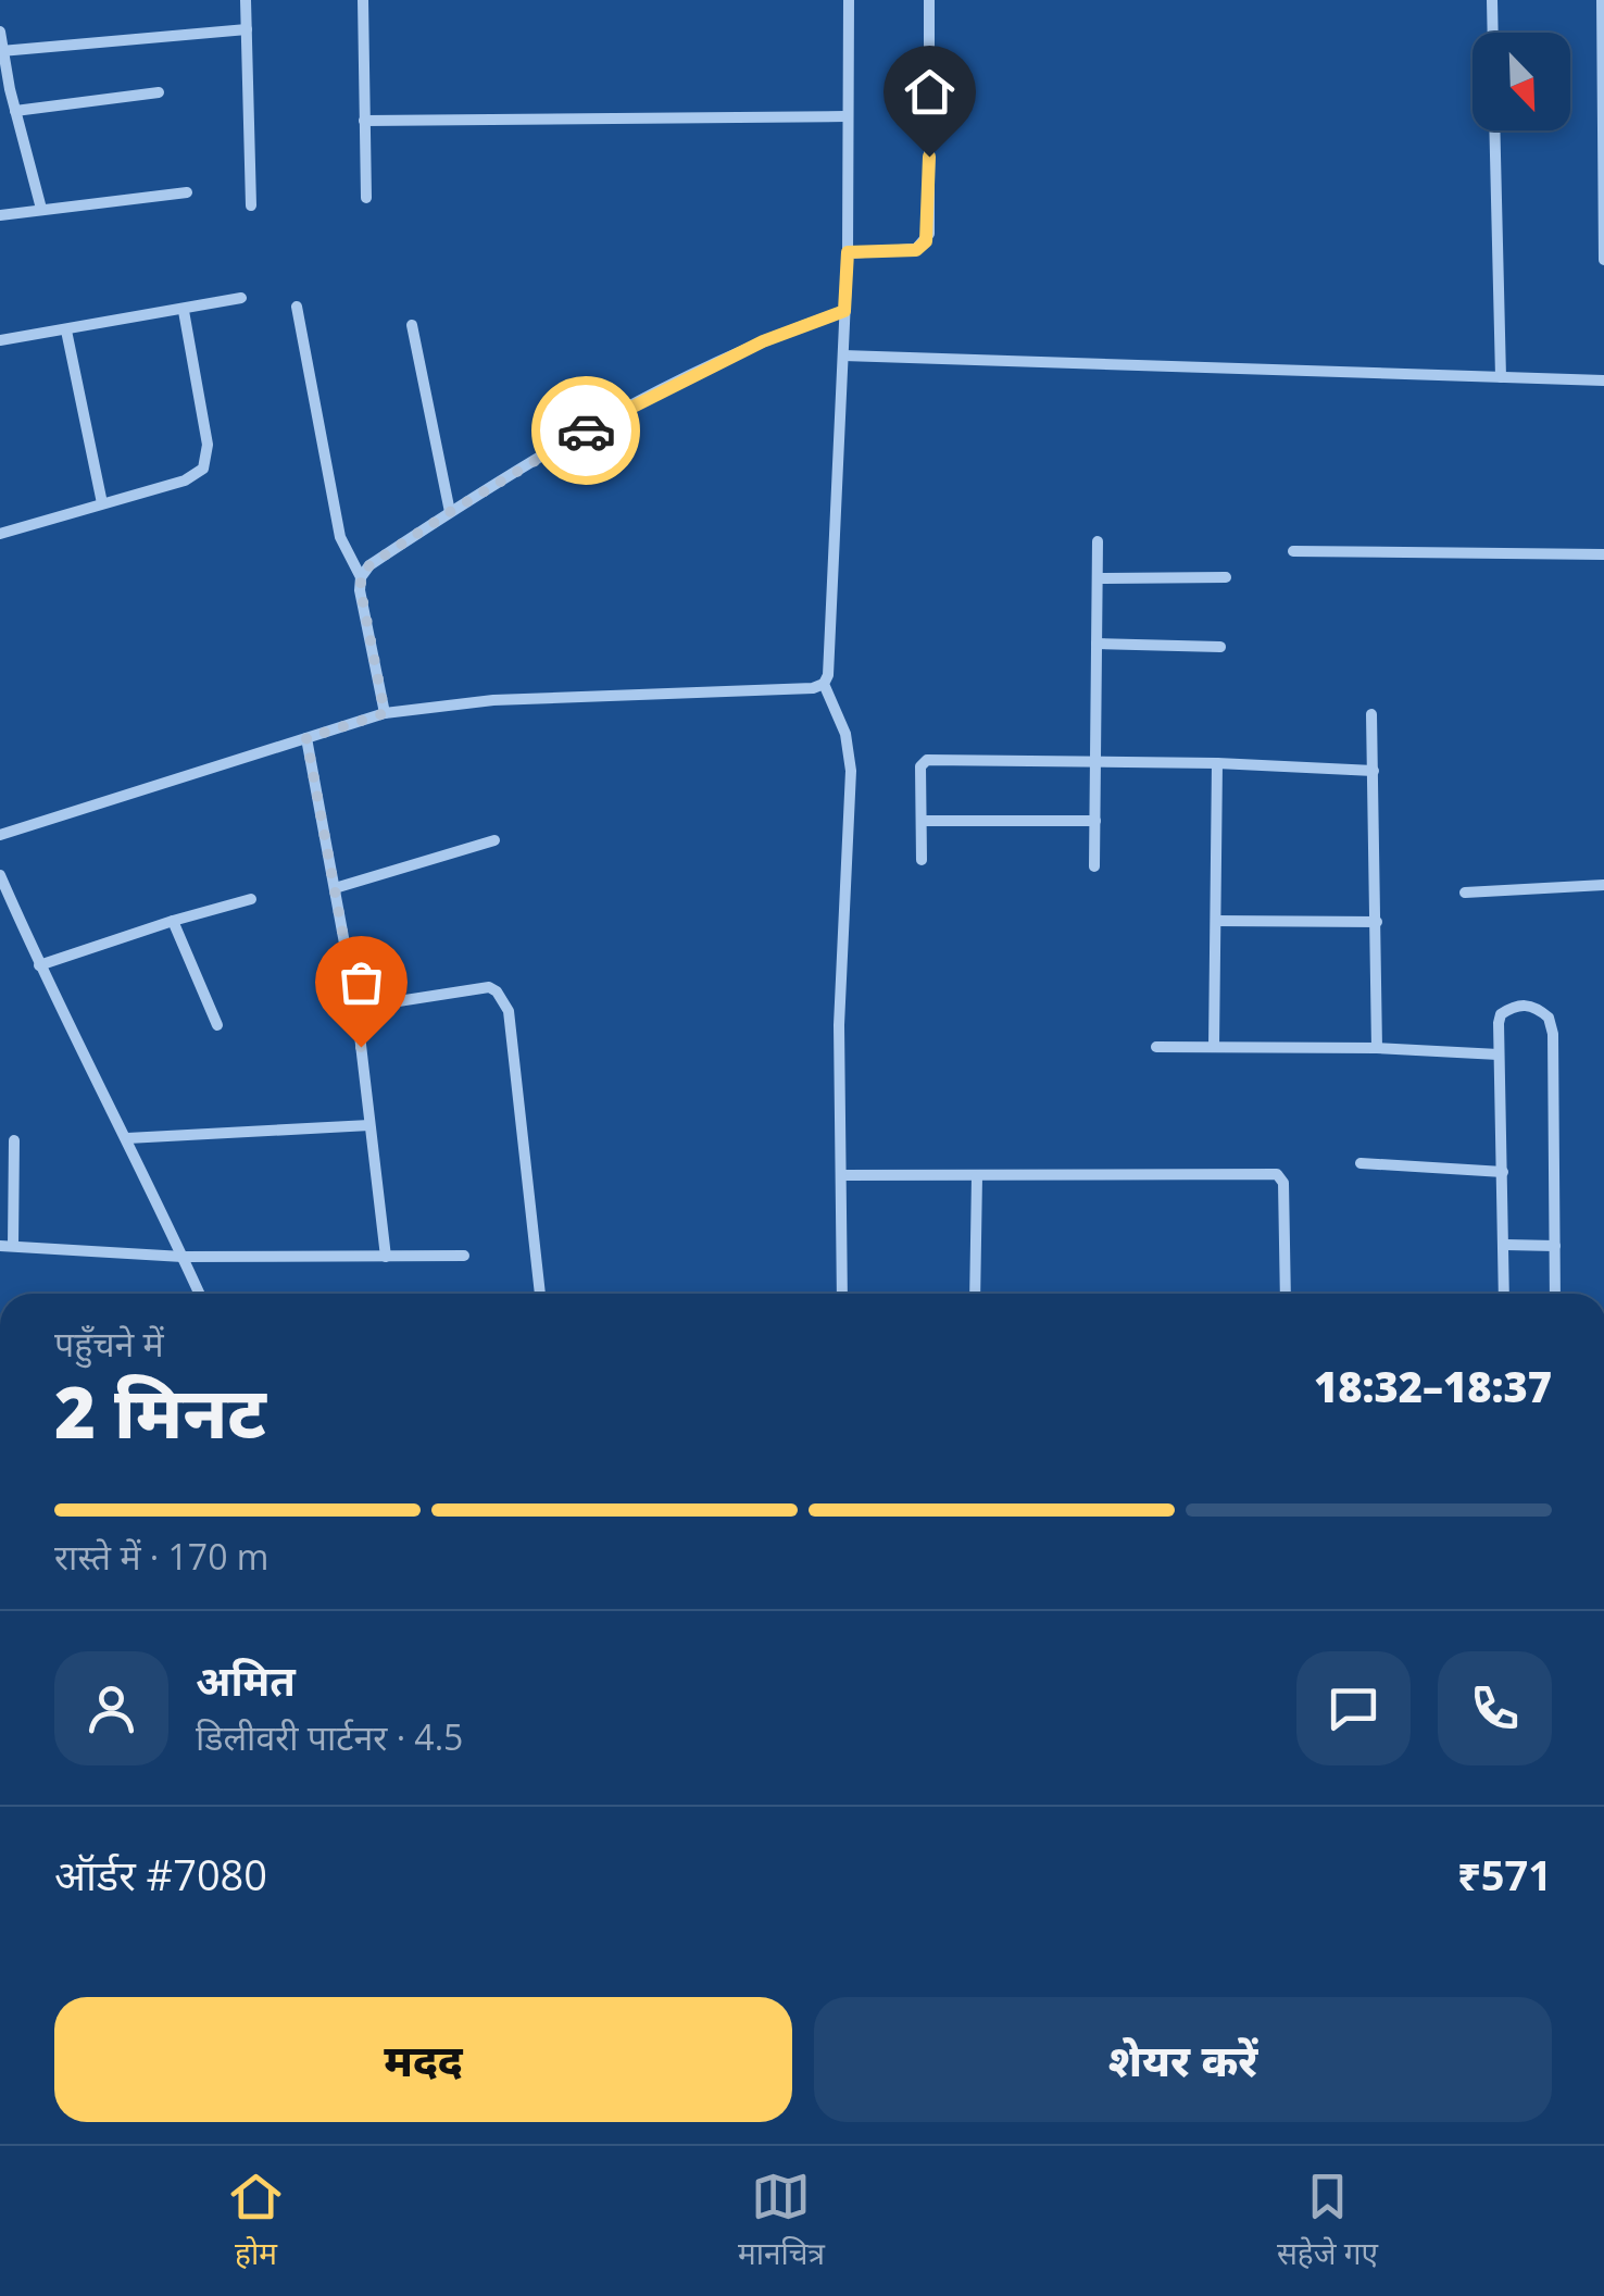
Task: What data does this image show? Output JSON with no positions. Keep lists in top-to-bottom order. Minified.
{"north":"bottom right","page":{"heading":["2 मिनट","पहुँचने में","18:32–18:37"],"panel":["अमित","डिलीवरी पार्टनर · 4.5","ऑर्डर #7080","₹571"],"bar":"रास्ते में · 170 m","buttons":["मदद","शेयर करें"],"tabs":["होम","मानचित्र","सहेजे गए"]}}
